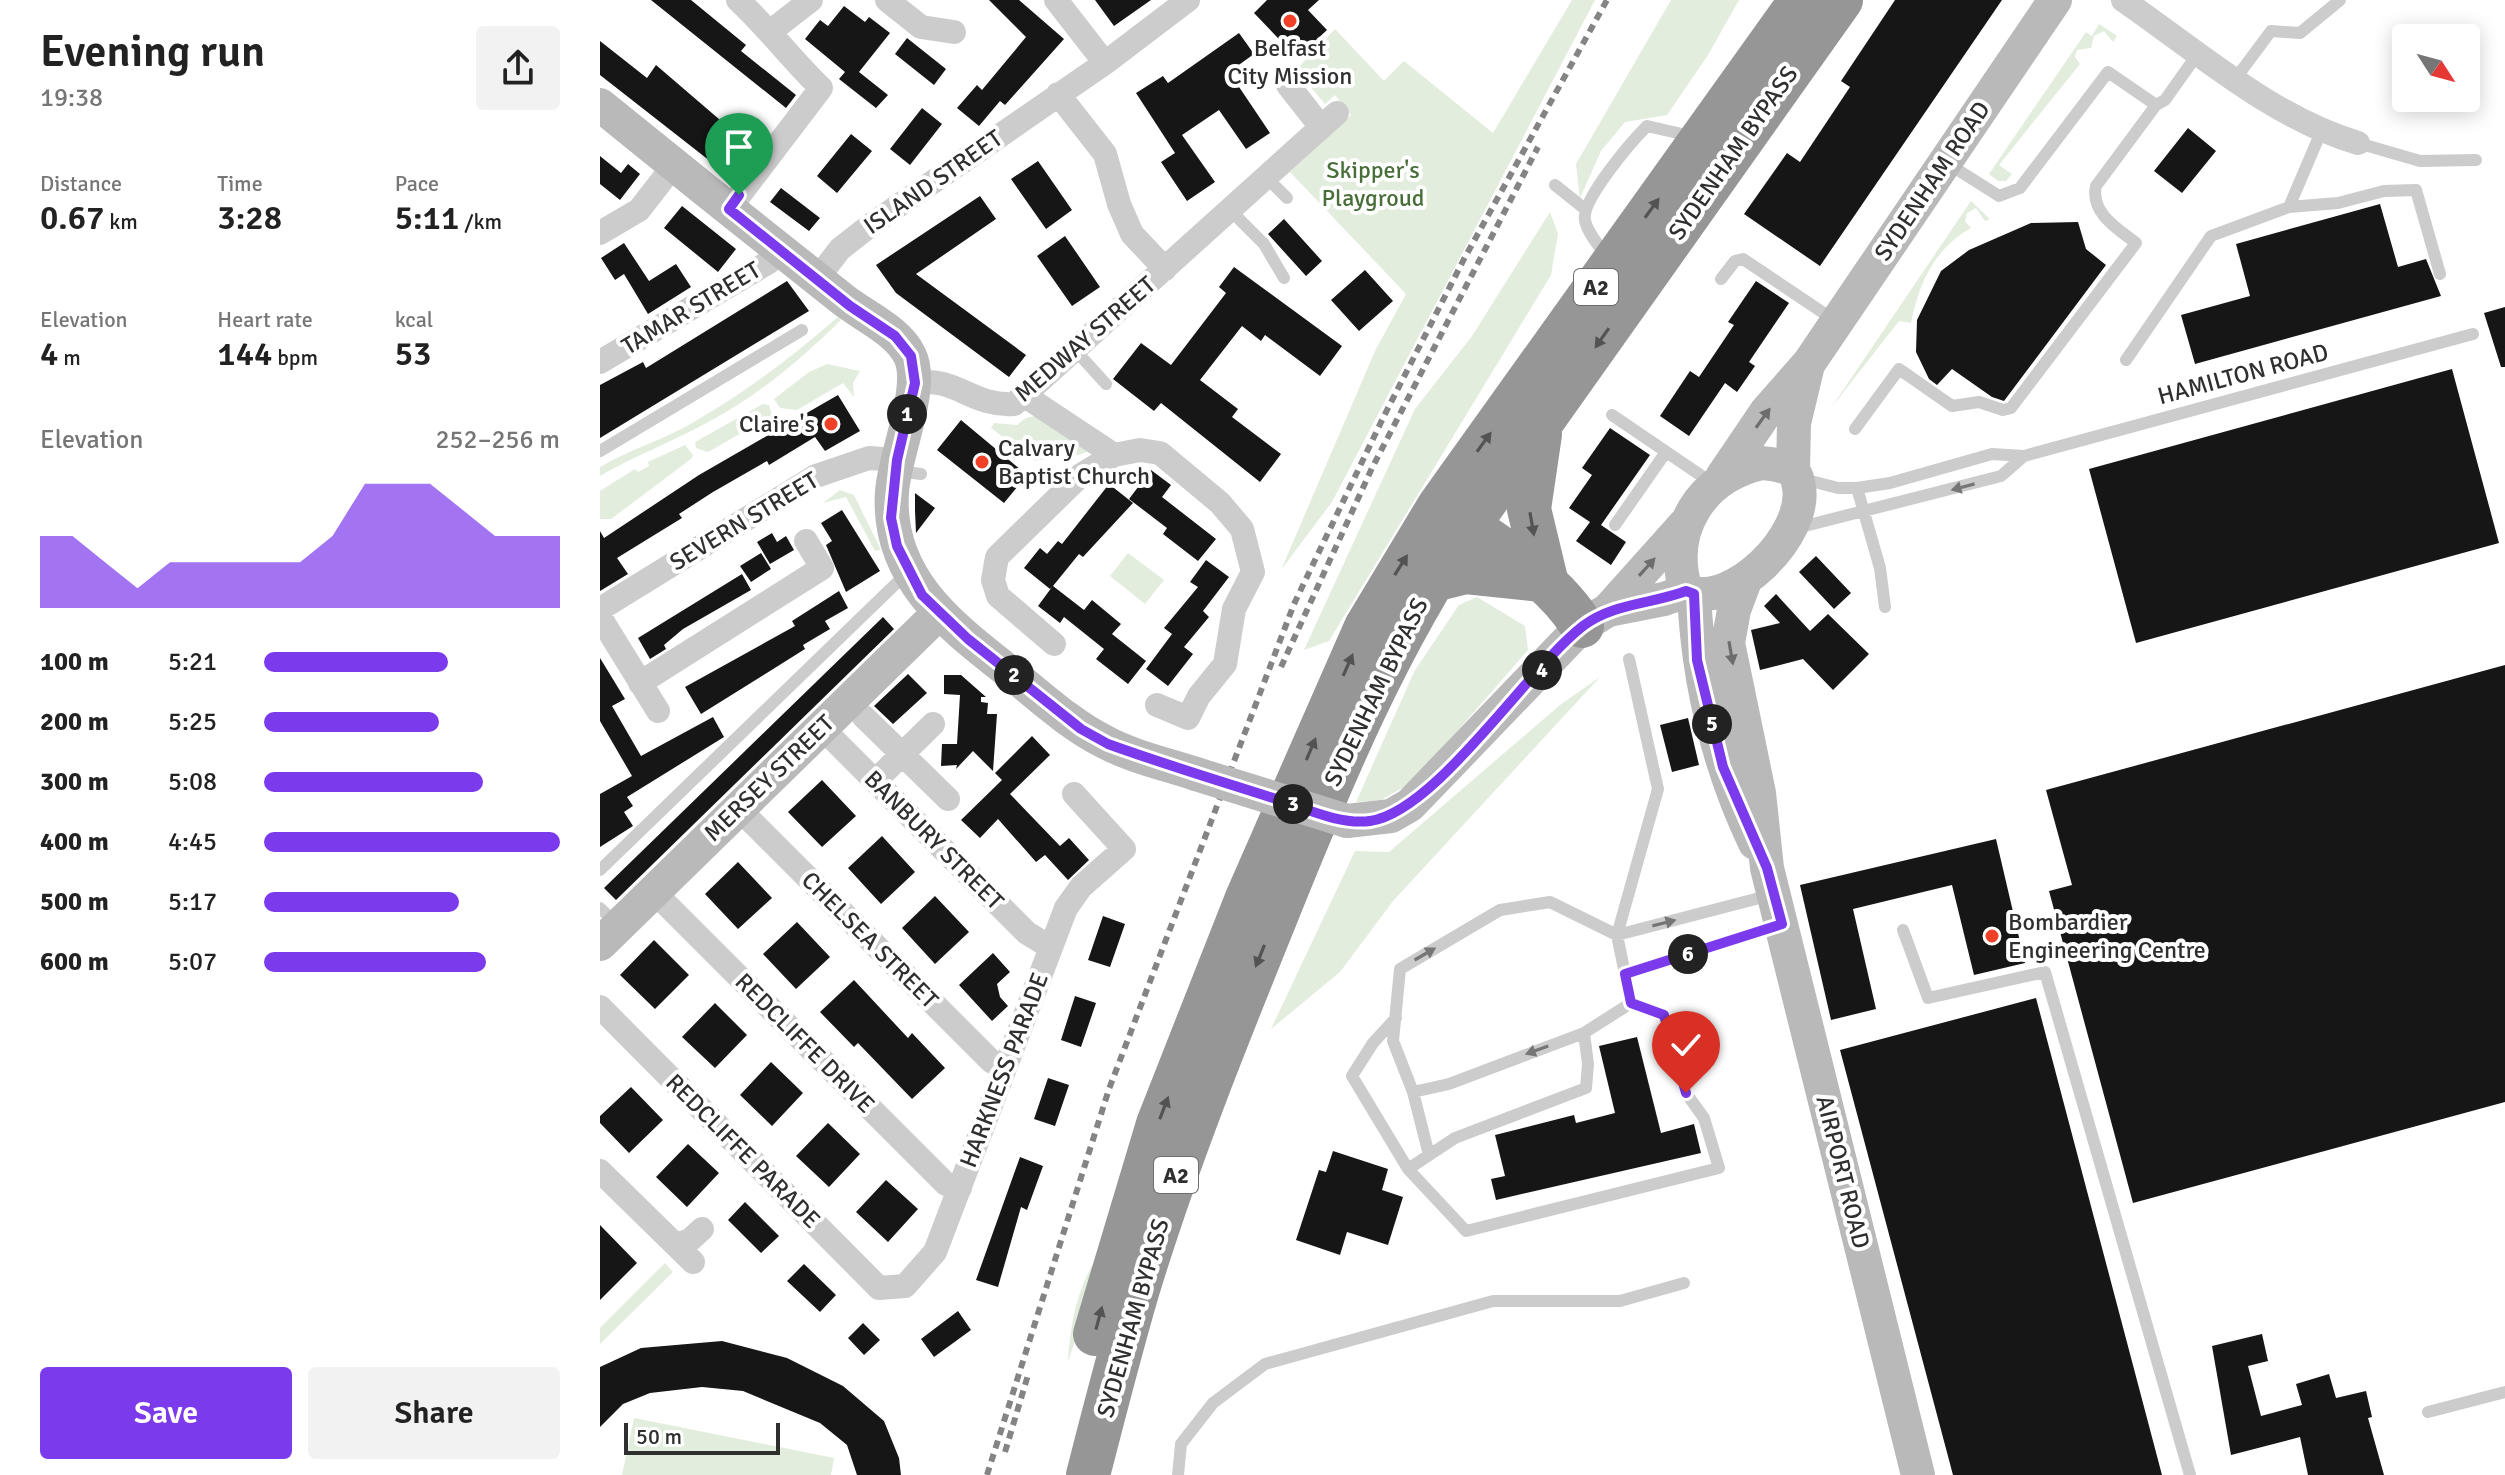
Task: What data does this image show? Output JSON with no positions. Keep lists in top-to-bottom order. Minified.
{"streets":{"highway":["SYDENHAM BYPASS","A2"],"street":["SYDENHAM ROAD","ISLAND STREET","TAMAR STREET","MEDWAY STREET","SEVERN STREET","MERSEY STREET","BANBURY STREET","CHELSEA STREET","REDCLIFFE DRIVE","HARKNESS PARADE","REDCLIFFE PARADE","AIRPORT ROAD"],"lane":["HAMILTON ROAD"]},"crossings":[["SYDENHAM BYPASS","A2"],["SYDENHAM ROAD","HAMILTON ROAD"],["SYDENHAM ROAD","AIRPORT ROAD"],["ISLAND STREET","MEDWAY STREET"],["HAMILTON ROAD","AIRPORT ROAD"],["MERSEY STREET","BANBURY STREET"],["MERSEY STREET","CHELSEA STREET"],["MERSEY STREET","REDCLIFFE DRIVE"],["BANBURY STREET","HARKNESS PARADE"],["CHELSEA STREET","HARKNESS PARADE"],["REDCLIFFE DRIVE","HARKNESS PARADE"],["HARKNESS PARADE","REDCLIFFE PARADE"]],"parks":["Skipper's Playgroud"],"places":["Belfast City Mission","Claire's","Calvary Baptist Church","Bombardier Engineering Centre"],"scale_bar":"50 m","north":"bottom right","page":{"heading":["Evening run","19:38"],"stats":[["Distance","0.67 km"],["Time","3:28"],["Pace","5:11 /km"],["Elevation","4 m"],["Heart rate","144 bpm"],["kcal","53"]],"pins":["1","4","2","5","3","6"],"chart":["Elevation","252–256 m"],"list":[{"name":"100 m","note":"5:21"},{"name":"200 m","note":"5:25"},{"name":"300 m","note":"5:08"},{"name":"400 m","note":"4:45"},{"name":"500 m","note":"5:17"},{"name":"600 m","note":"5:07"}],"buttons":["Save","Share"],"scale":"50 m"}}
